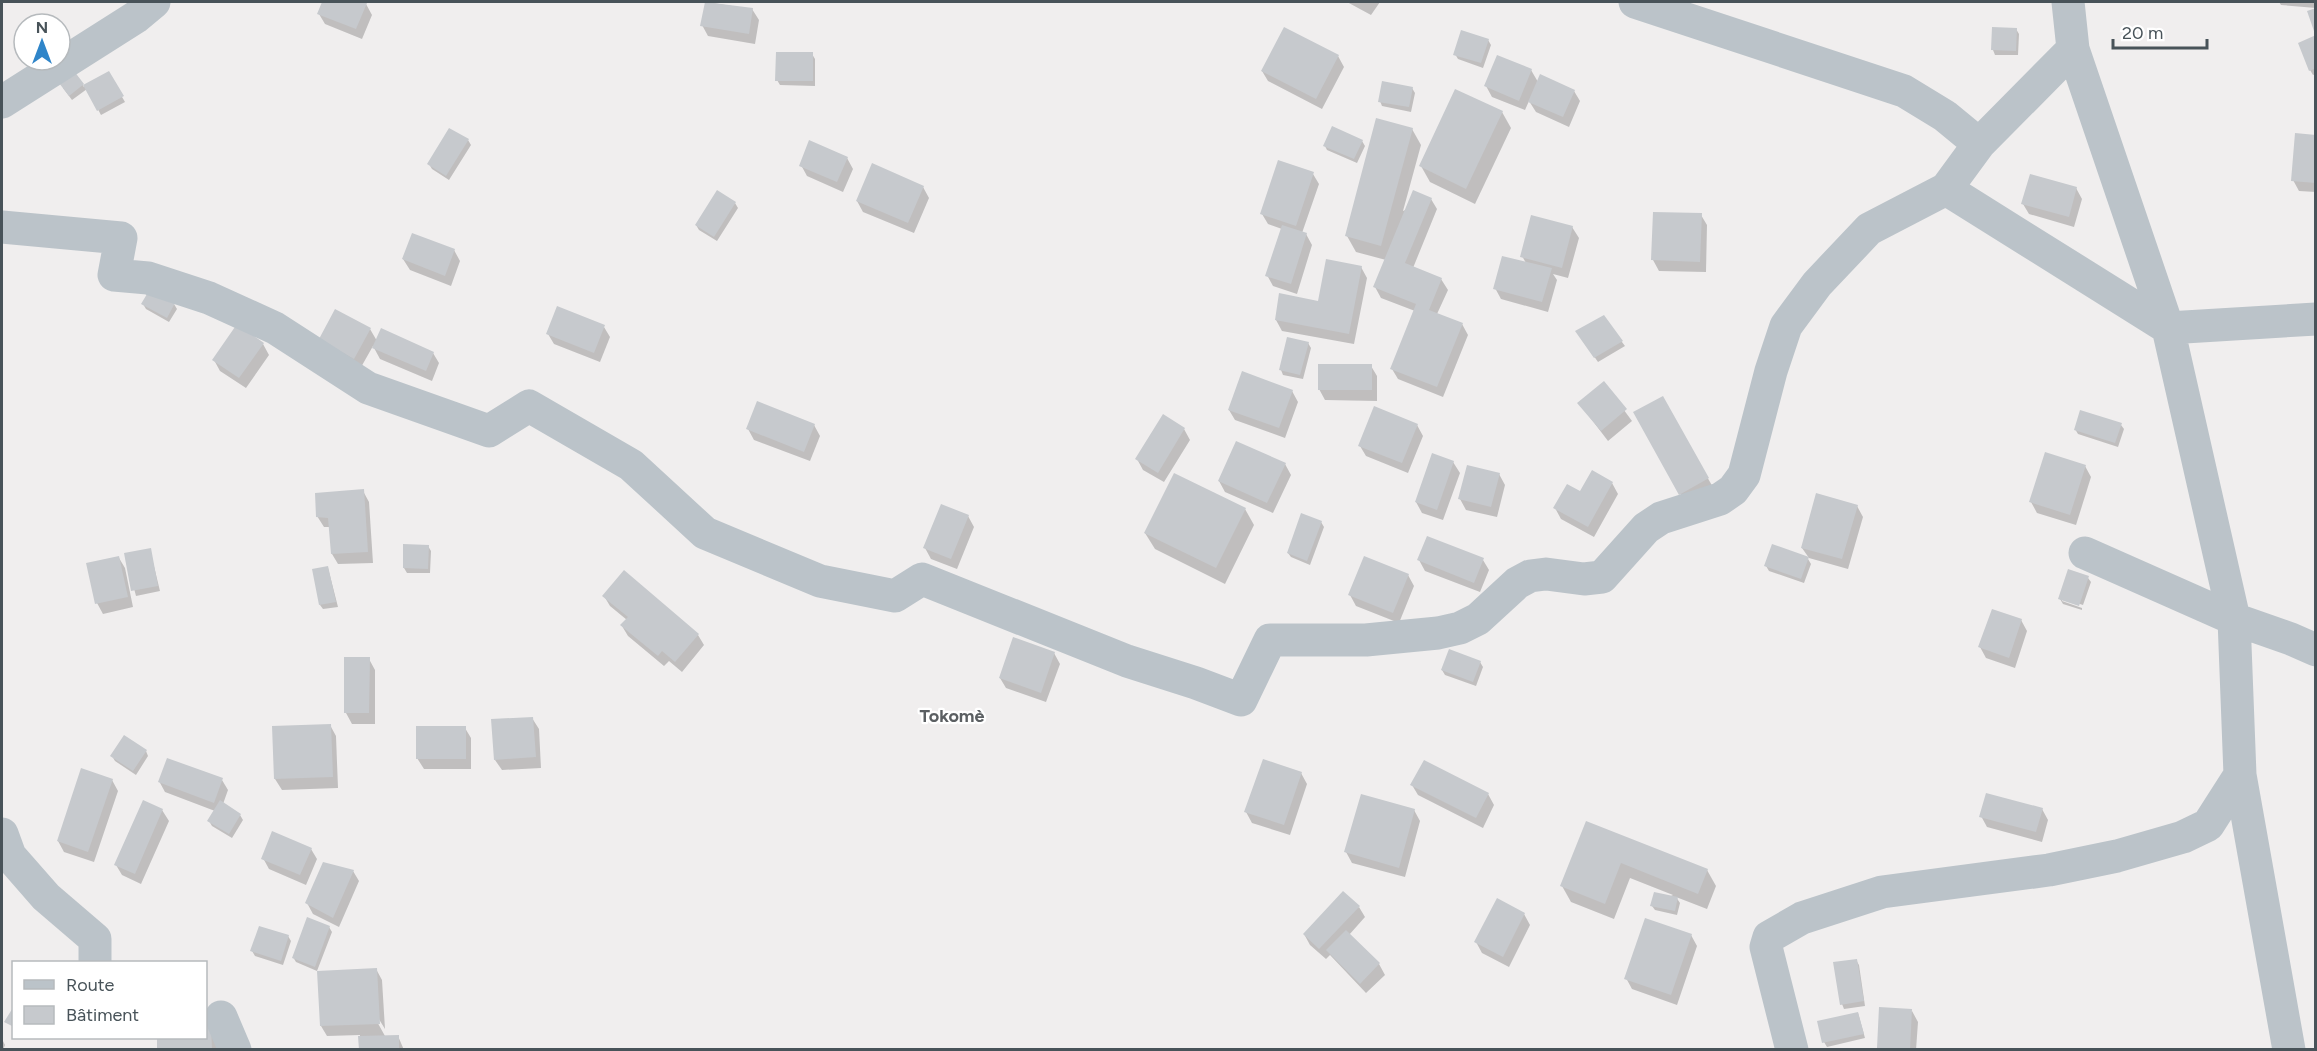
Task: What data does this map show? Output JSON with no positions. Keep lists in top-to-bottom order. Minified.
{"districts":["Tokomè"],"legend":["Route","Bâtiment"],"scale_bar":"20 m","north":"top"}
